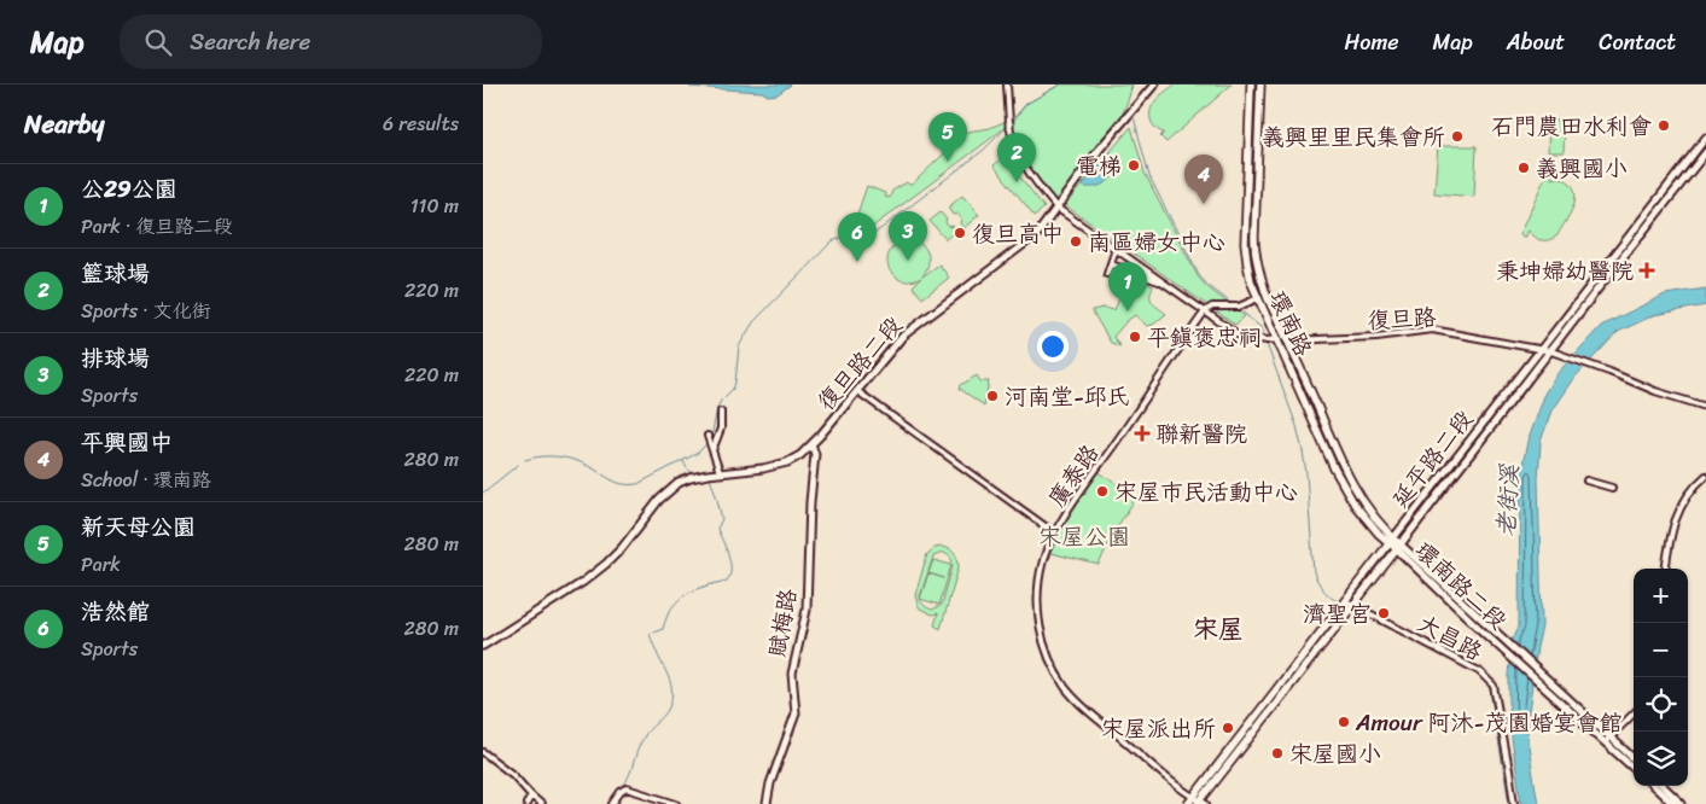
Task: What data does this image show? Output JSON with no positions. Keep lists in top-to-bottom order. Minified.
{"streets":{"main road":["環南路","復旦路二段","延平路二段","環南路二段","賦梅路"],"street":["復旦路","廣泰路","大昌路"]},"crossings":[["復旦路","環南路"],["復旦路","延平路二段"],["環南路","延平路二段"],["環南路","環南路二段"],["復旦路二段","賦梅路"],["延平路二段","廣泰路"],["延平路二段","環南路二段"],["延平路二段","大昌路"]],"districts":["宋屋"],"water":["老街溪"],"parks":["宋屋公園"],"places":{"other":["石門農田水利會","義興里里民集會所","電梯","義興國小","復旦高中","南區婦女中心","平鎮褒忠祠","河南堂-邱氏","宋屋市民活動中心","濟聖宮","Amour 阿沐-茂園婚宴會館","宋屋派出所","宋屋國小"],"health":["秉坤婦幼醫院","聯新醫院"]},"page":{"header":"Map","search":"Search here","nav":["Home","Map","About","Contact"],"heading":["Nearby","6 results"],"pins":["5","2","4","3","6","1"],"list":[{"mark":"1","name":"公29公園","note":"Park · 復旦路二段","value":"110 m"},{"mark":"2","name":"籃球場","note":"Sports · 文化街","value":"220 m"},{"mark":"3","name":"排球場","note":"Sports","value":"220 m"},{"mark":"4","name":"平興國中","note":"School · 環南路","value":"280 m"},{"mark":"5","name":"新天母公園","note":"Park","value":"280 m"},{"mark":"6","name":"浩然館","note":"Sports","value":"280 m"}],"map_buttons":["+","−"]}}
